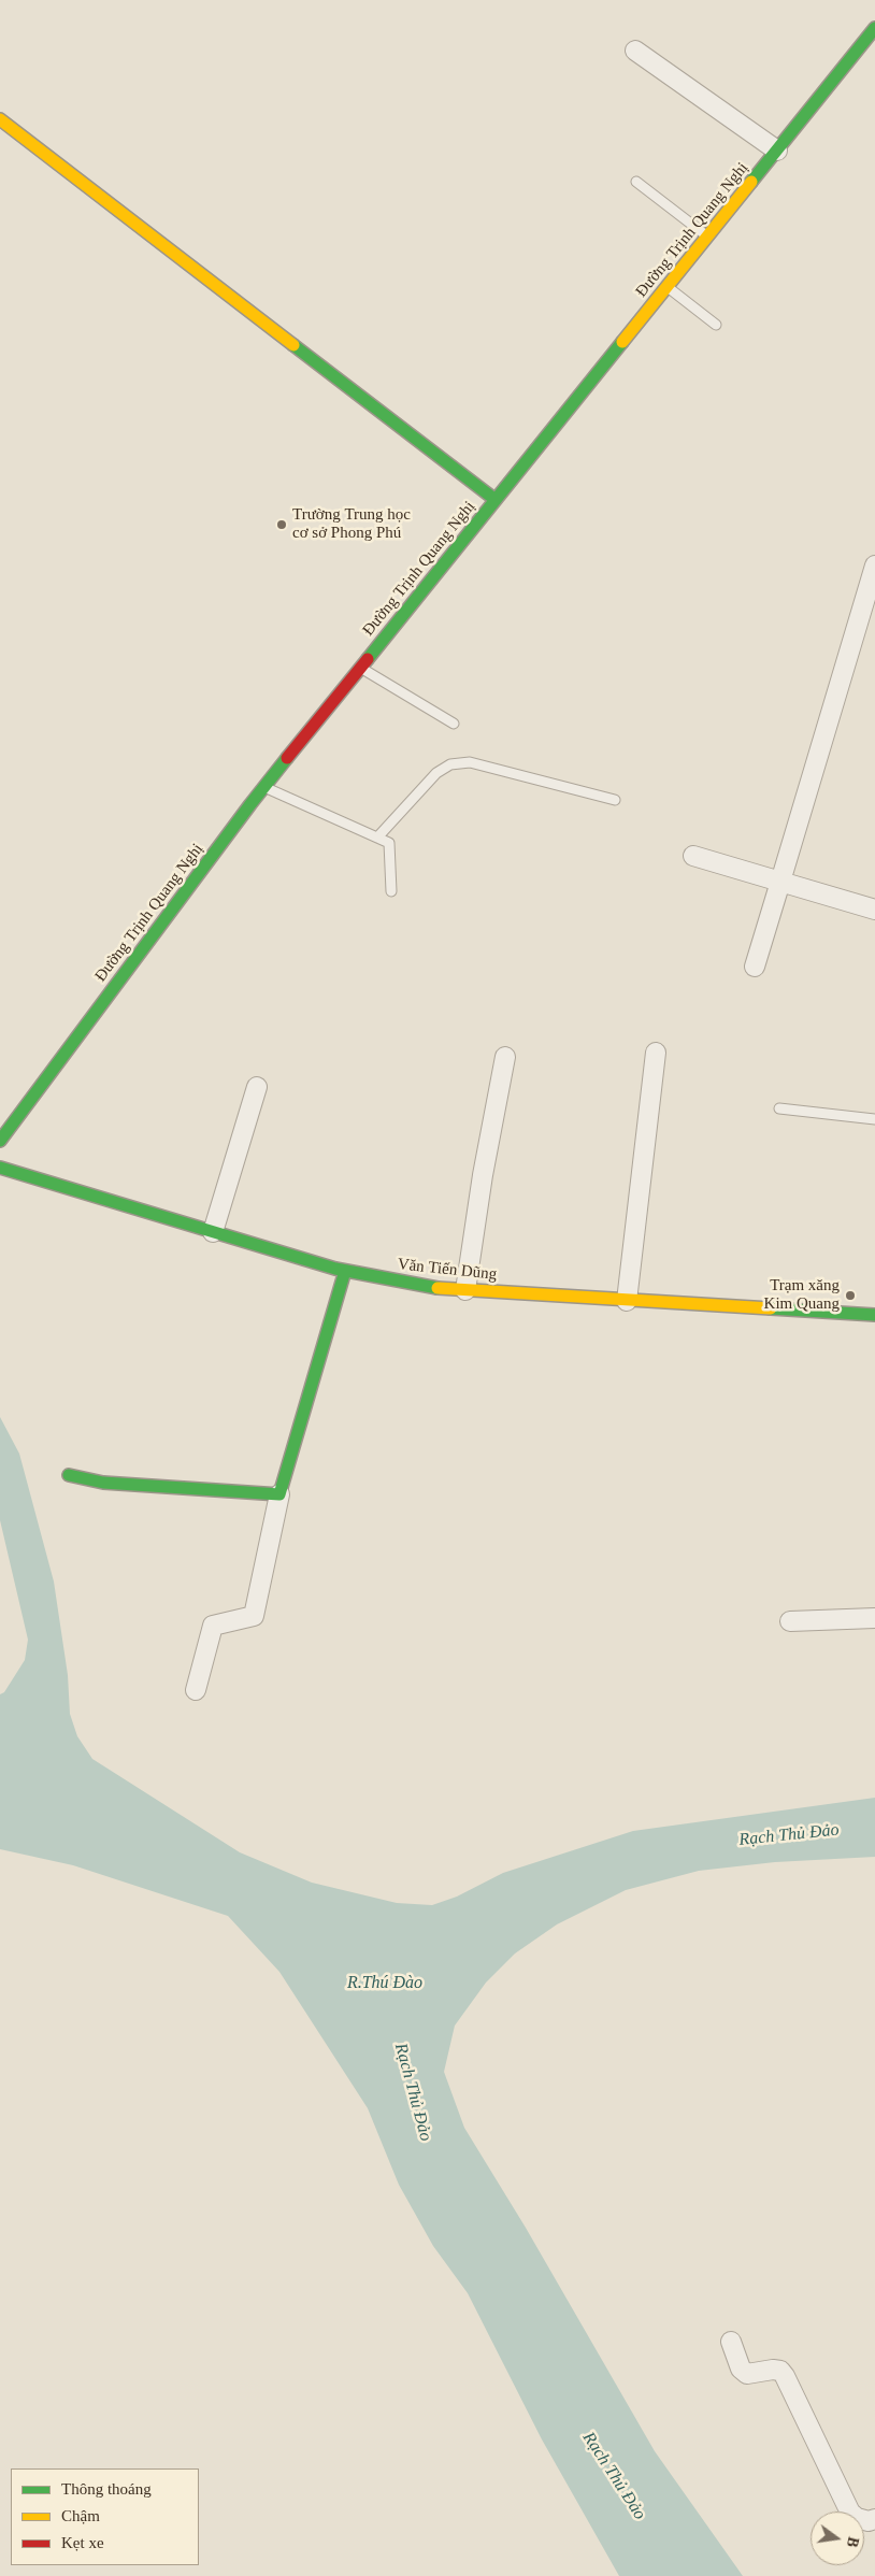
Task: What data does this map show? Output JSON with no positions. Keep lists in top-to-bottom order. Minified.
{"streets":{"main road":["Đường Trịnh Quang Nghị","Văn Tiến Dũng"]},"water":["Rạch Thủ Đảo","R.Thú Đào"],"places":["Trường Trung học cơ sở Phong Phú","Trạm xăng Kim Quang"],"legend":["Thông thoáng","Chậm","Kẹt xe"],"north":"right"}
